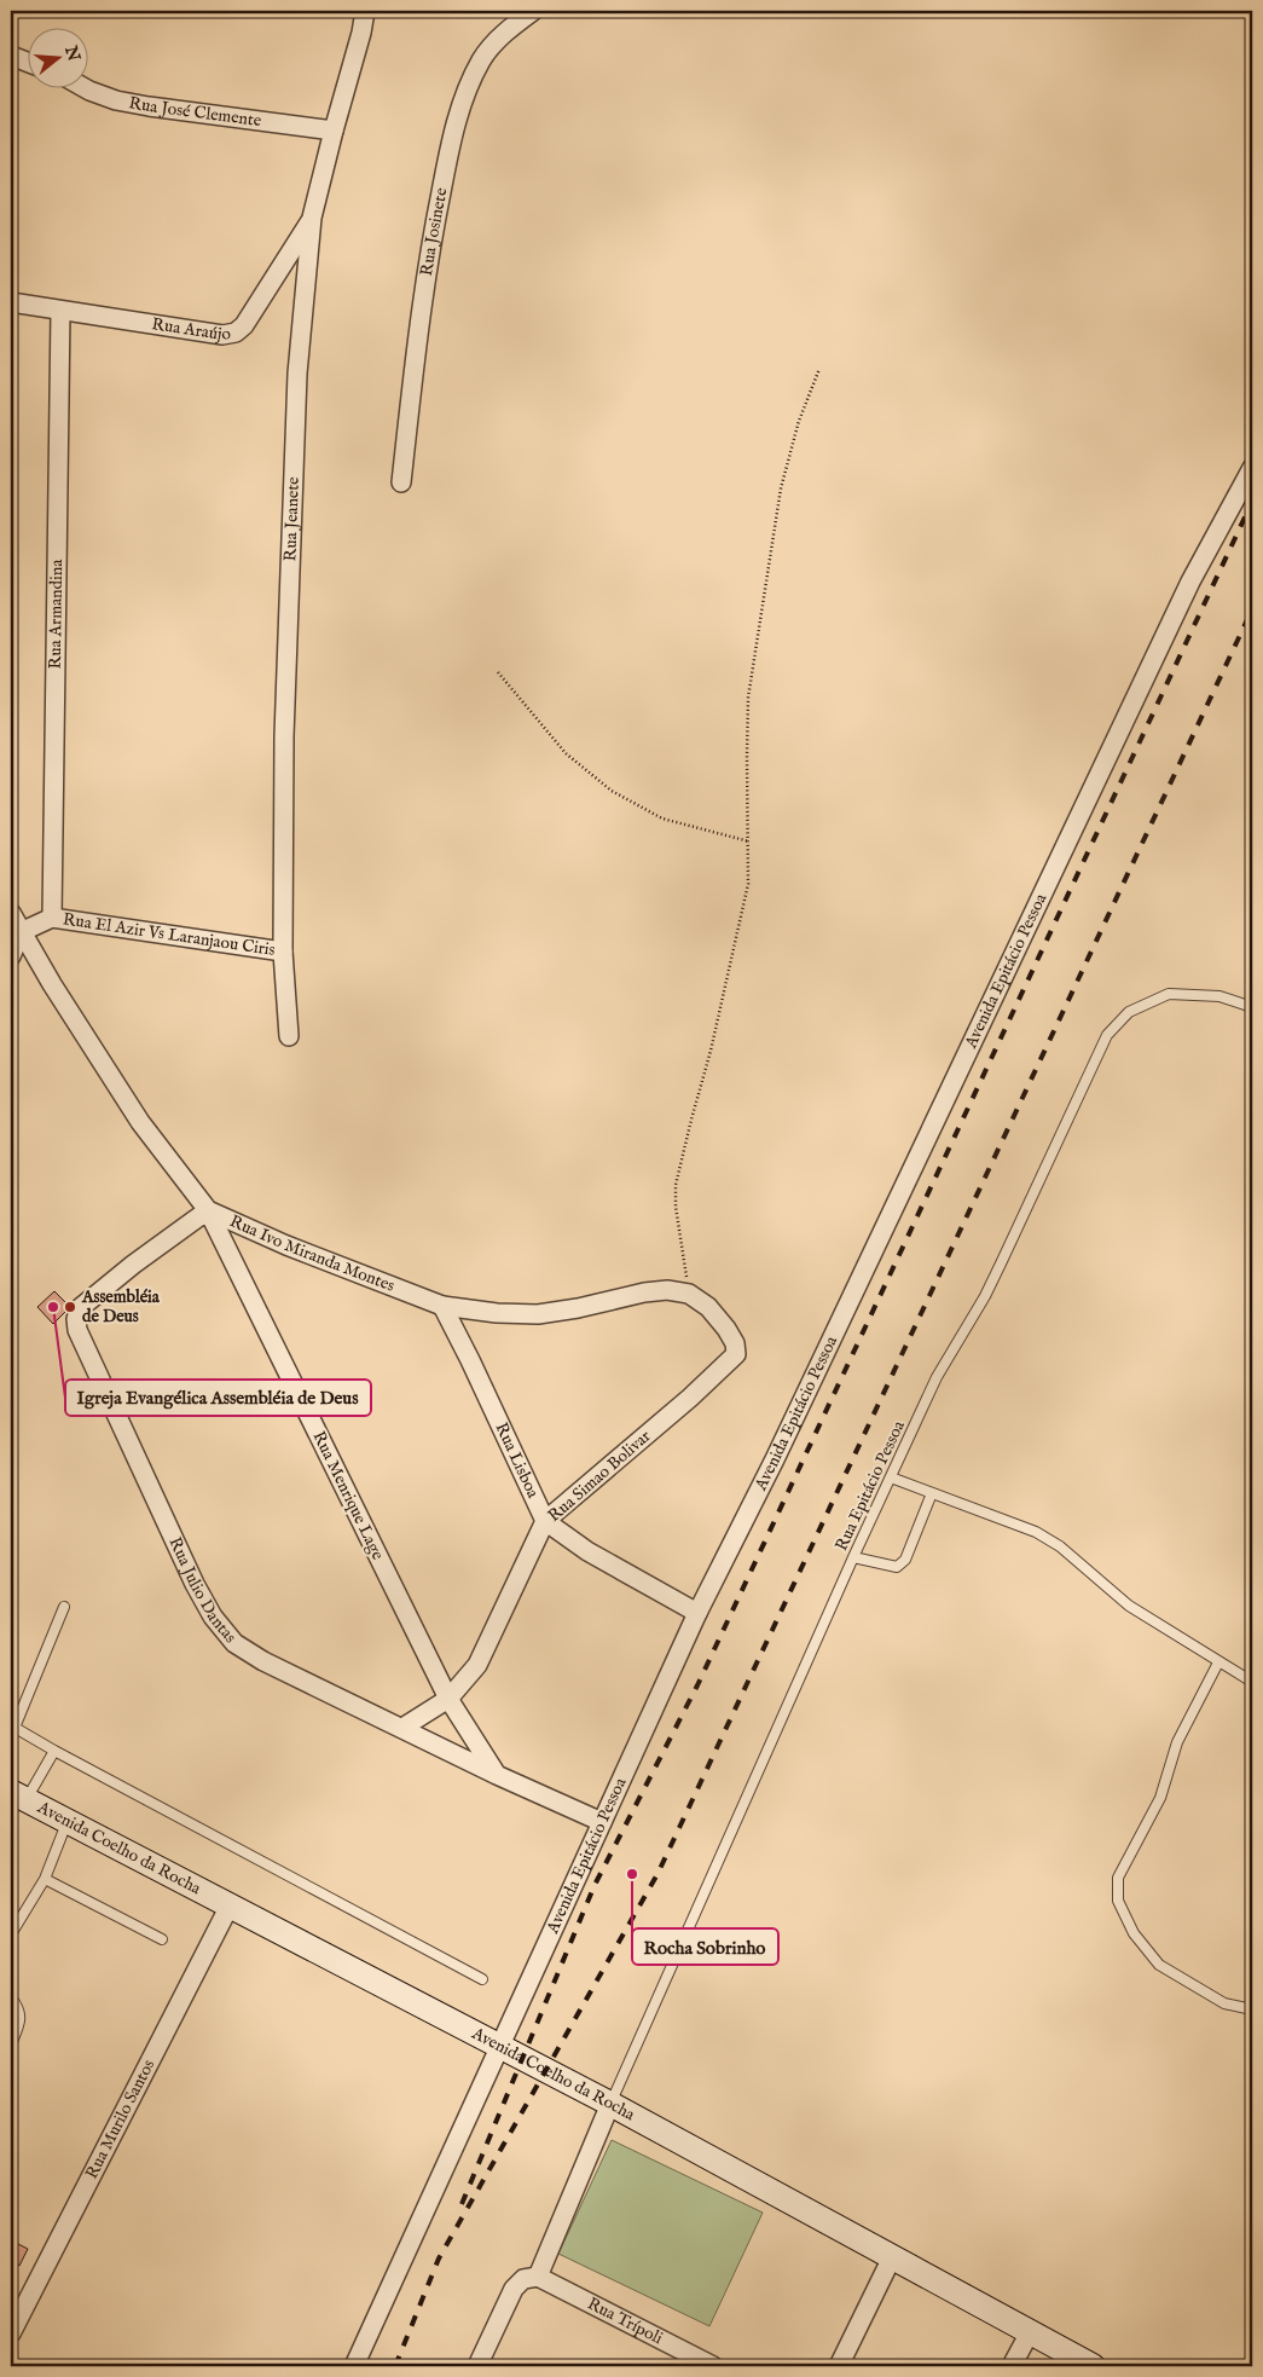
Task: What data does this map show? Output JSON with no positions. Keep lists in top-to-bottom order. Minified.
{"streets":{"main road":["Avenida Coelho da Rocha"],"street":["Rua José Clemente","Rua Josinete","Rua Araújo","Rua Jeanete","Rua Armandina","Rua El Azir Vs Laranjaou Ciris","Avenida Epitácio Pessoa","Rua Ivo Miranda Montes","Rua Lisboa","Rua Simao Bolivar","Rua Menrique Lage","Rua Julio Dantas","Rua Murilo Santos","Rua Trípoli"],"lane":["Rua Epitácio Pessoa"]},"crossings":[["Rua José Clemente","Rua Jeanete"],["Rua Araújo","Rua Jeanete"],["Rua Araújo","Rua Armandina"],["Rua Jeanete","Rua El Azir Vs Laranjaou Ciris"],["Rua Armandina","Rua El Azir Vs Laranjaou Ciris"],["Rua El Azir Vs Laranjaou Ciris","Rua Ivo Miranda Montes"],["Avenida Epitácio Pessoa","Rua Lisboa"],["Avenida Epitácio Pessoa","Rua Julio Dantas"],["Avenida Epitácio Pessoa","Avenida Coelho da Rocha"],["Rua Ivo Miranda Montes","Rua Lisboa"],["Rua Ivo Miranda Montes","Rua Simao Bolivar"],["Rua Ivo Miranda Montes","Rua Menrique Lage"],["Rua Ivo Miranda Montes","Rua Julio Dantas"],["Rua Lisboa","Rua Simao Bolivar"],["Rua Simao Bolivar","Rua Menrique Lage"],["Rua Simao Bolivar","Rua Julio Dantas"],["Rua Epitácio Pessoa","Avenida Coelho da Rocha"],["Rua Menrique Lage","Rua Julio Dantas"],["Avenida Coelho da Rocha","Rua Murilo Santos"]],"places":["Igreja Evangélica Assembléia de Deus","Assembléia de Deus","Rocha Sobrinho"],"north":"right"}
